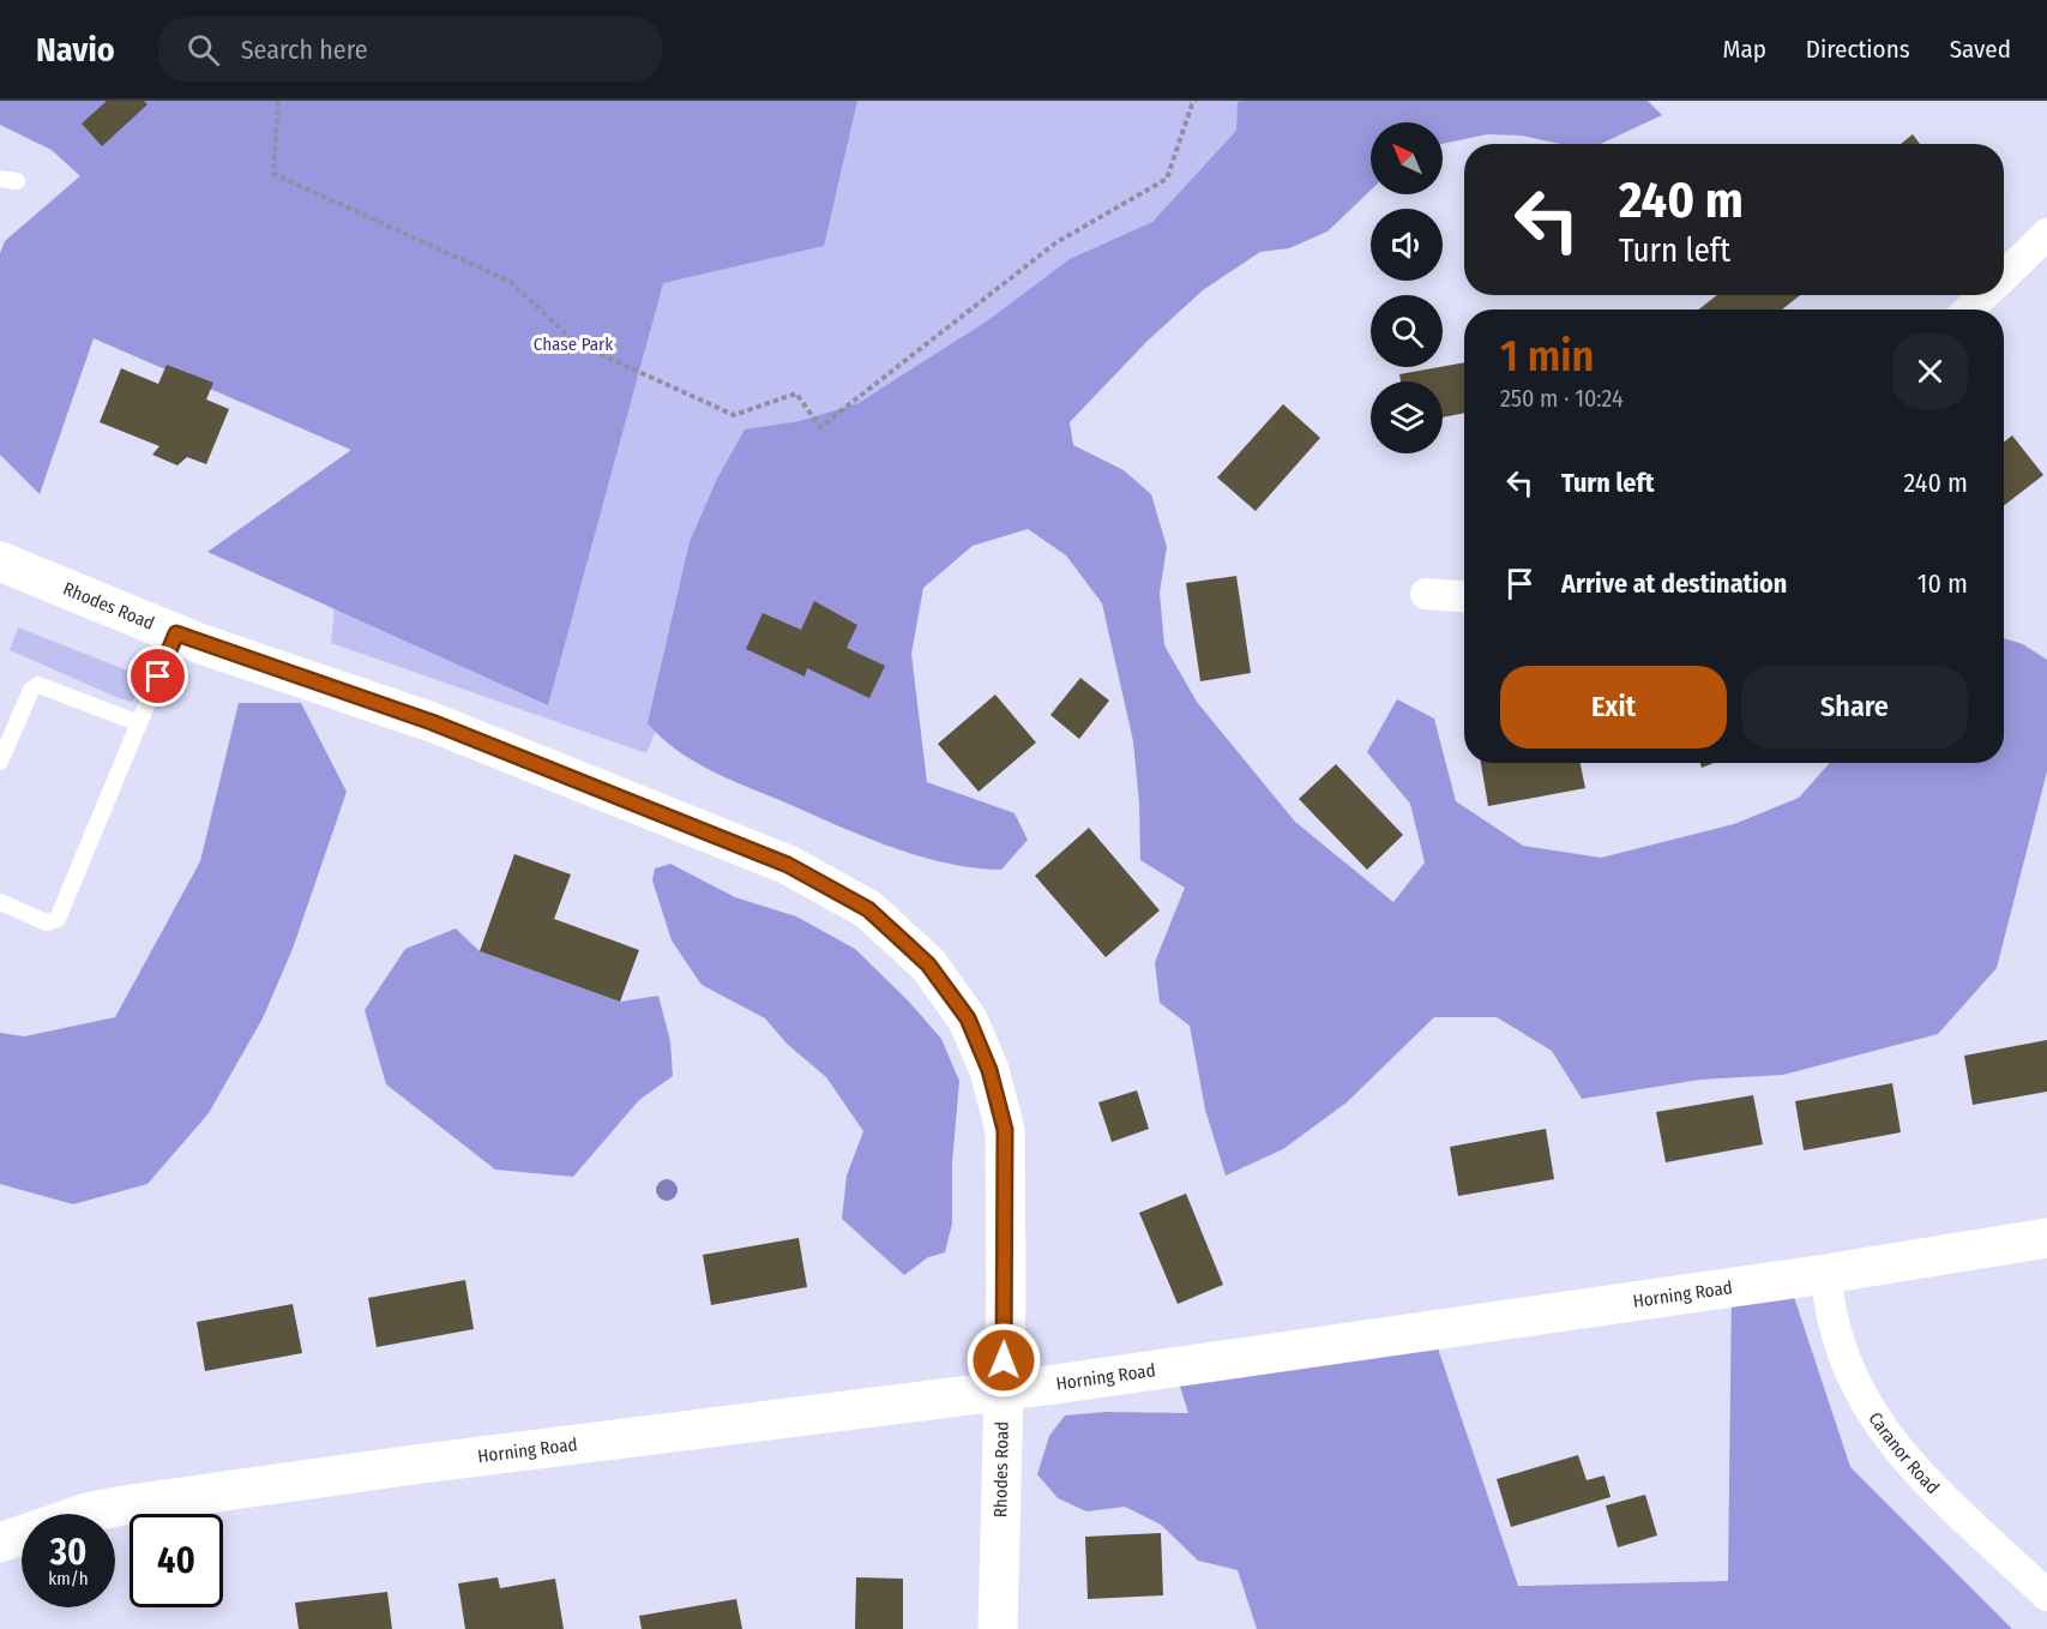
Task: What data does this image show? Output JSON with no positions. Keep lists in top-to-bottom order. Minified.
{"streets":{"street":["Rhodes Road","Horning Road","Caranor Road"]},"crossings":[["Rhodes Road","Horning Road"],["Horning Road","Caranor Road"]],"parks":["Chase Park"],"north":"top left","page":{"header":"Navio","search":"Search here","nav":["Map","Directions","Saved"],"turn":["240 m","Turn left"],"heading":["1 min","250 m · 10:24"],"list":[{"name":"Turn left","value":"240 m"},{"name":"Arrive at destination","value":"10 m"}],"buttons":["Exit","Share"],"speed":"30 km/h","limit":"40"}}
